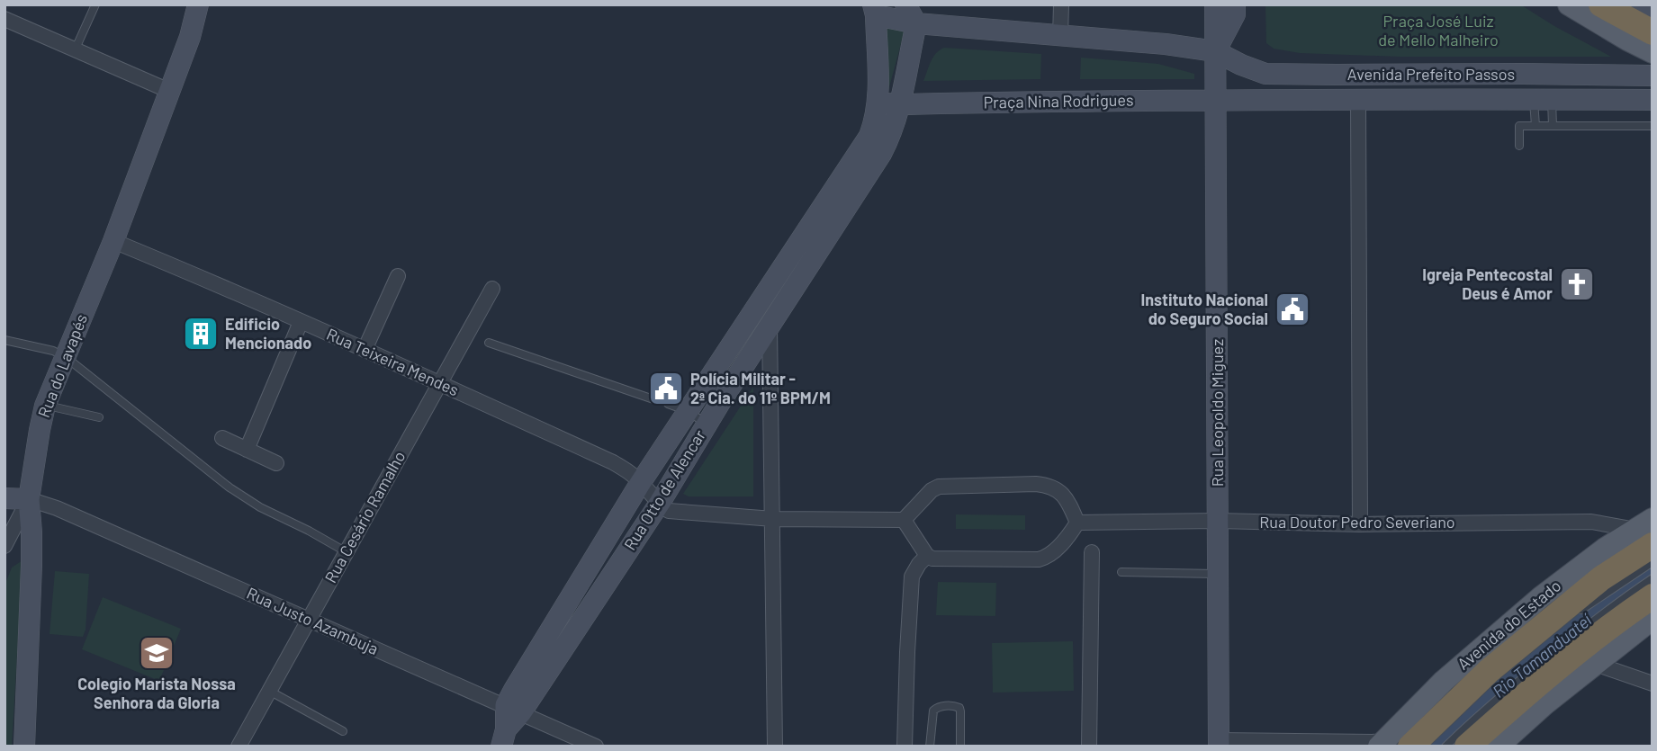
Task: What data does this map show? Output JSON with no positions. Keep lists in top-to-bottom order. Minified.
{"streets":{"highway":["Avenida do Estado"],"main road":["Avenida Prefeito Passos","Praça Nina Rodrigues","Rua do Lavapés","Rua Leopoldo Miguez","Rua Otto de Alencar"],"street":["Rua Teixeira Mendes","Rua Cesário Ramalho","Rua Doutor Pedro Severiano","Rua Justo Azambuja"]},"crossings":[["Avenida Prefeito Passos","Praça Nina Rodrigues"],["Avenida Prefeito Passos","Rua Leopoldo Miguez"],["Praça Nina Rodrigues","Rua Leopoldo Miguez"],["Praça Nina Rodrigues","Rua Otto de Alencar"],["Rua Teixeira Mendes","Rua do Lavapés"],["Rua Teixeira Mendes","Rua Otto de Alencar"],["Rua Teixeira Mendes","Rua Cesário Ramalho"],["Rua do Lavapés","Rua Justo Azambuja"],["Rua Leopoldo Miguez","Rua Doutor Pedro Severiano"],["Rua Otto de Alencar","Rua Justo Azambuja"],["Rua Cesário Ramalho","Rua Justo Azambuja"],["Rua Doutor Pedro Severiano","Avenida do Estado"]],"water":["Rio Tamanduateí"],"parks":["Praça José Luiz de Mello Malheiro"],"places":{"church":["Igreja Pentecostal Deus é Amor"],"public building":["Instituto Nacional do Seguro Social","Polícia Militar - 2ª Cia. do 11º BPM/M"],"building":["Edificio Mencionado"],"school or university":["Colegio Marista Nossa Senhora da Gloria"]}}
